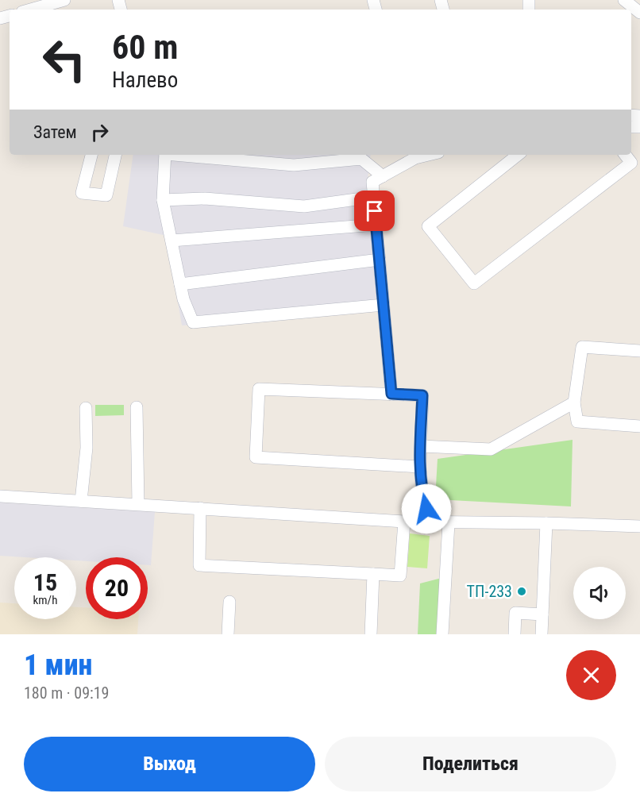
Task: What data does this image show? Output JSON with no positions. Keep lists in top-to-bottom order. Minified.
{"places":["ТП-233"],"page":{"turn":["60 m","Налево"],"then":"Затем","speed":"15 km/h","limit":"20","heading":["1 мин","180 m · 09:19"],"buttons":["Выход","Поделиться"]}}
